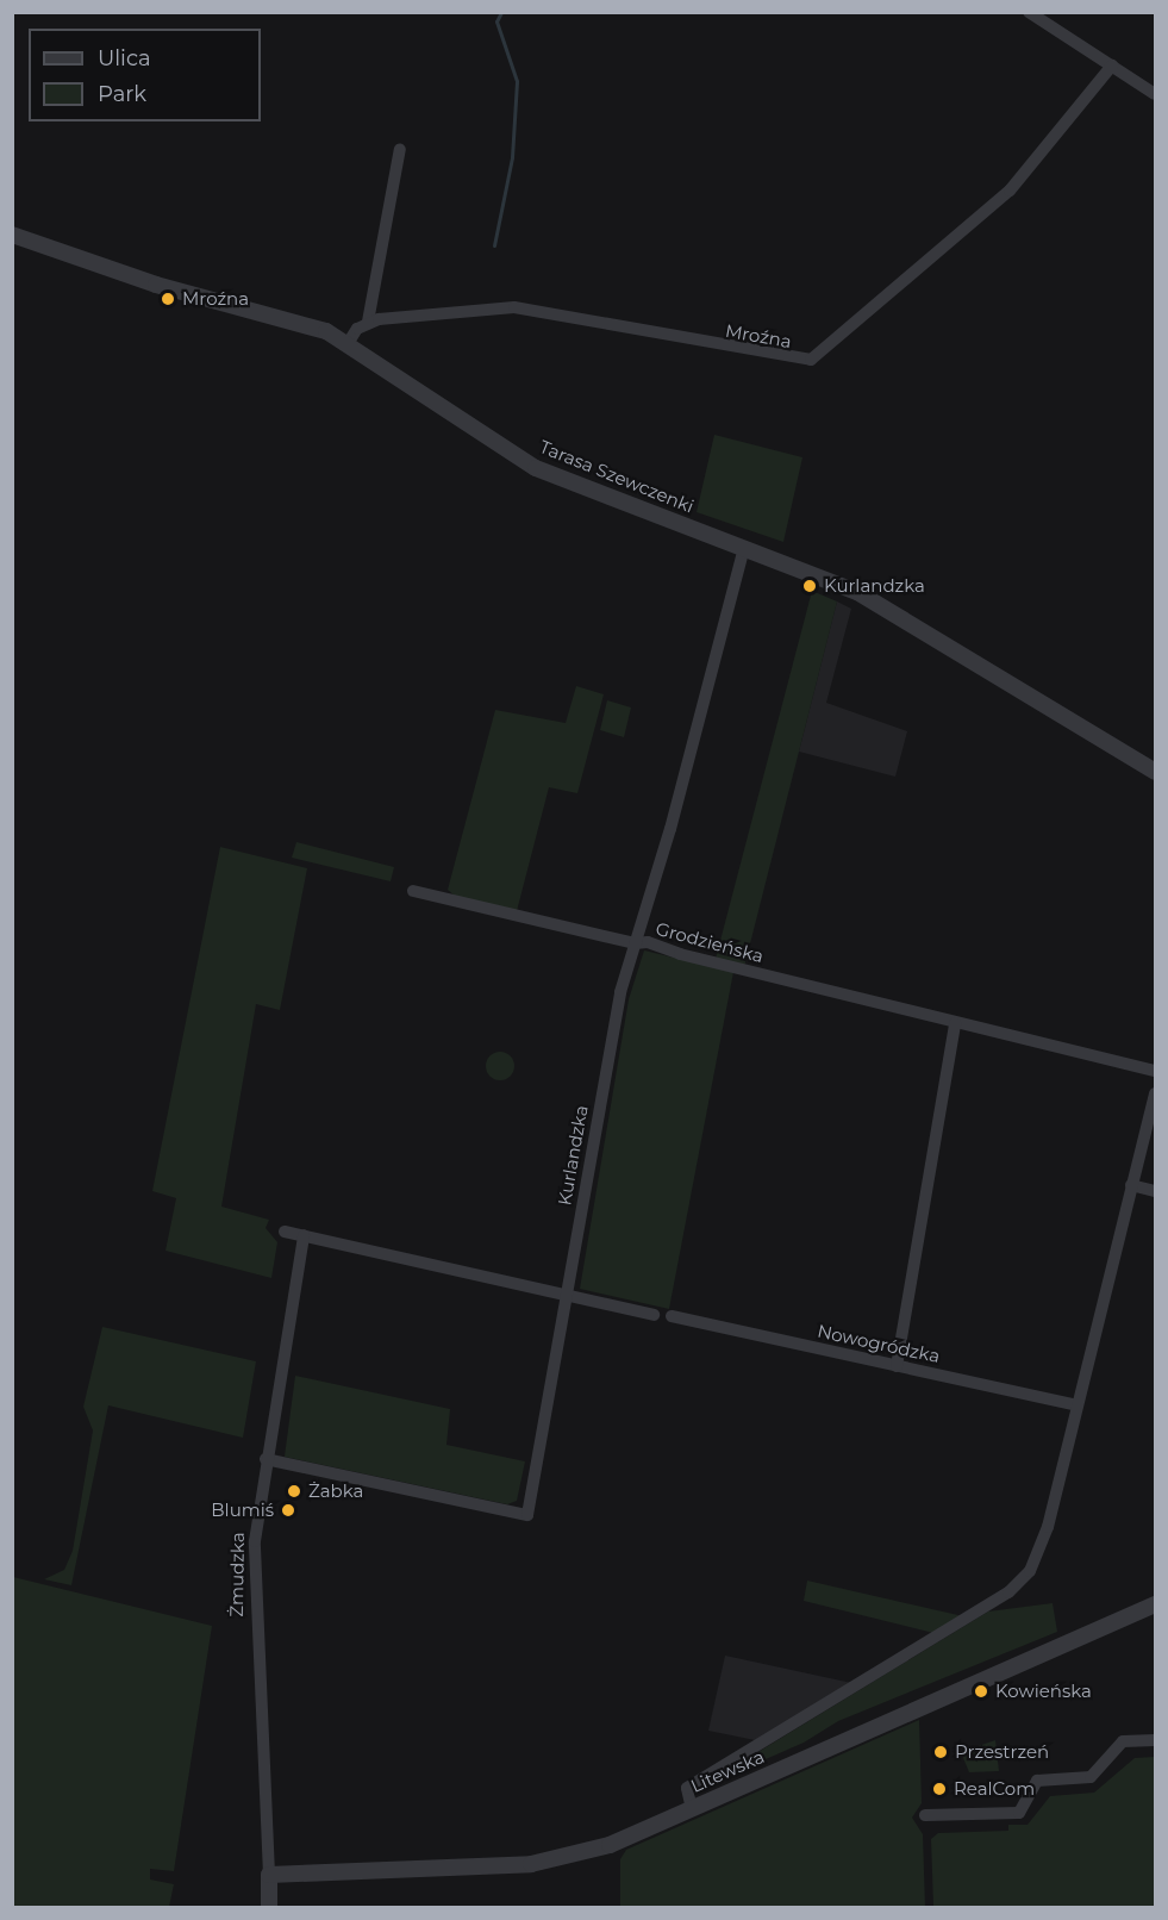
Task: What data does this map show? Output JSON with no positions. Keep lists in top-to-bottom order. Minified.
{"streets":{"street":["Mroźna","Tarasa Szewczenki","Grodzieńska","Kurlandzka","Nowogródzka","Żmudzka","Litewska"]},"crossings":[["Tarasa Szewczenki","Kurlandzka"],["Grodzieńska","Kurlandzka"],["Kurlandzka","Żmudzka"],["Żmudzka","Litewska"]],"places":["Mroźna","Kurlandzka","Żabka","Blumiś","Kowieńska","Przestrzeń","RealCom"],"legend":["Ulica","Park"]}
